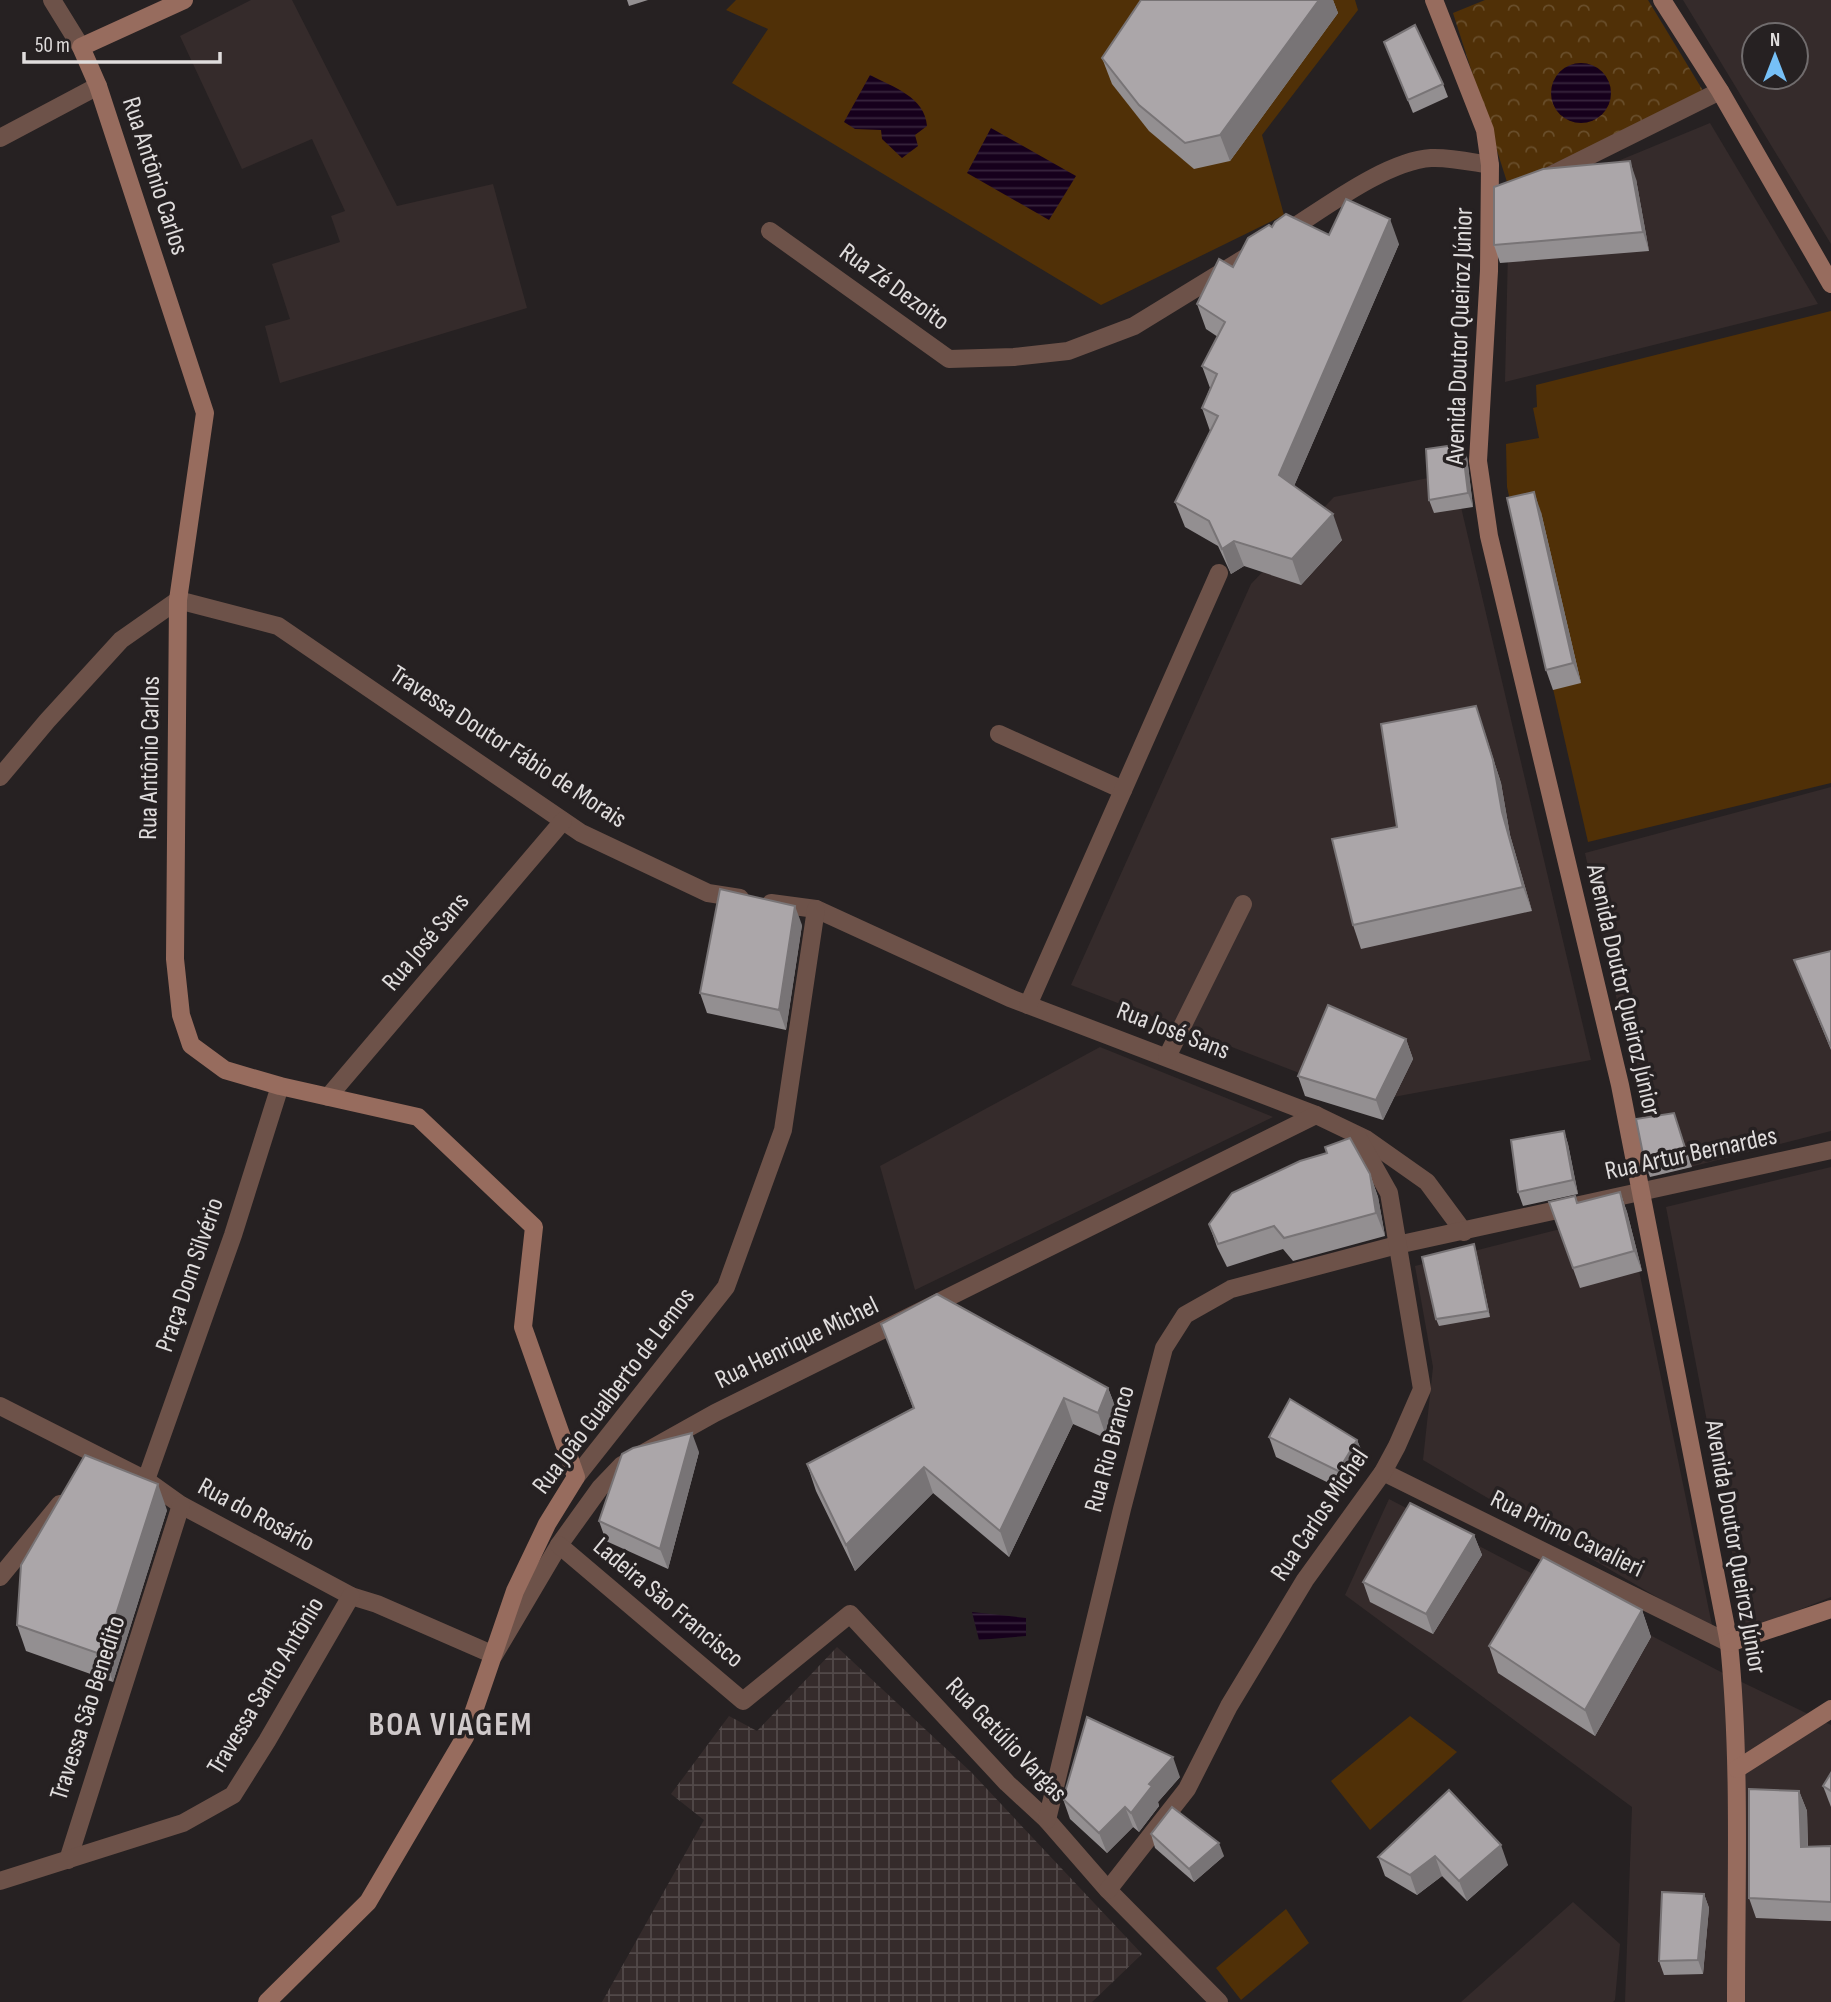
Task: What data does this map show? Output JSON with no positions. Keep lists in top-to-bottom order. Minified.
{"streets":{"main road":["Rua Antônio Carlos","Avenida Doutor Queiroz Júnior","Rua João Gualberto de Lemos"],"street":["Rua Zé Dezoito","Travessa Doutor Fábio de Morais","Rua José Sans","Rua Artur Bernardes","Praça Dom Silvério","Rua Henrique Michel","Rua Rio Branco","Rua do Rosário","Rua Carlos Michel","Rua Primo Cavalieri","Ladeira São Francisco","Travessa Santo Antônio","Travessa São Benedito","Rua Getúlio Vargas"]},"crossings":[["Rua Antônio Carlos","Travessa Doutor Fábio de Morais"],["Rua Antônio Carlos","Rua José Sans"],["Rua Antônio Carlos","Praça Dom Silvério"],["Rua Antônio Carlos","Rua João Gualberto de Lemos"],["Rua Zé Dezoito","Avenida Doutor Queiroz Júnior"],["Avenida Doutor Queiroz Júnior","Rua Artur Bernardes"],["Avenida Doutor Queiroz Júnior","Rua Primo Cavalieri"],["Travessa Doutor Fábio de Morais","Rua José Sans"],["Travessa Doutor Fábio de Morais","Rua João Gualberto de Lemos"],["Rua José Sans","Rua Henrique Michel"],["Rua Artur Bernardes","Rua Rio Branco"],["Rua Artur Bernardes","Rua Carlos Michel"],["Praça Dom Silvério","Rua do Rosário"],["Rua Henrique Michel","Rua João Gualberto de Lemos"],["Rua Henrique Michel","Rua do Rosário"],["Rua Henrique Michel","Ladeira São Francisco"],["Rua João Gualberto de Lemos","Rua do Rosário"],["Rua Rio Branco","Rua Carlos Michel"],["Rua Rio Branco","Rua Getúlio Vargas"],["Rua do Rosário","Travessa Santo Antônio"],["Rua do Rosário","Travessa São Benedito"],["Rua Carlos Michel","Rua Primo Cavalieri"],["Rua Carlos Michel","Rua Getúlio Vargas"],["Ladeira São Francisco","Rua Getúlio Vargas"],["Travessa Santo Antônio","Travessa São Benedito"]],"districts":["BOA VIAGEM"],"scale_bar":"50 m","north":"top"}
